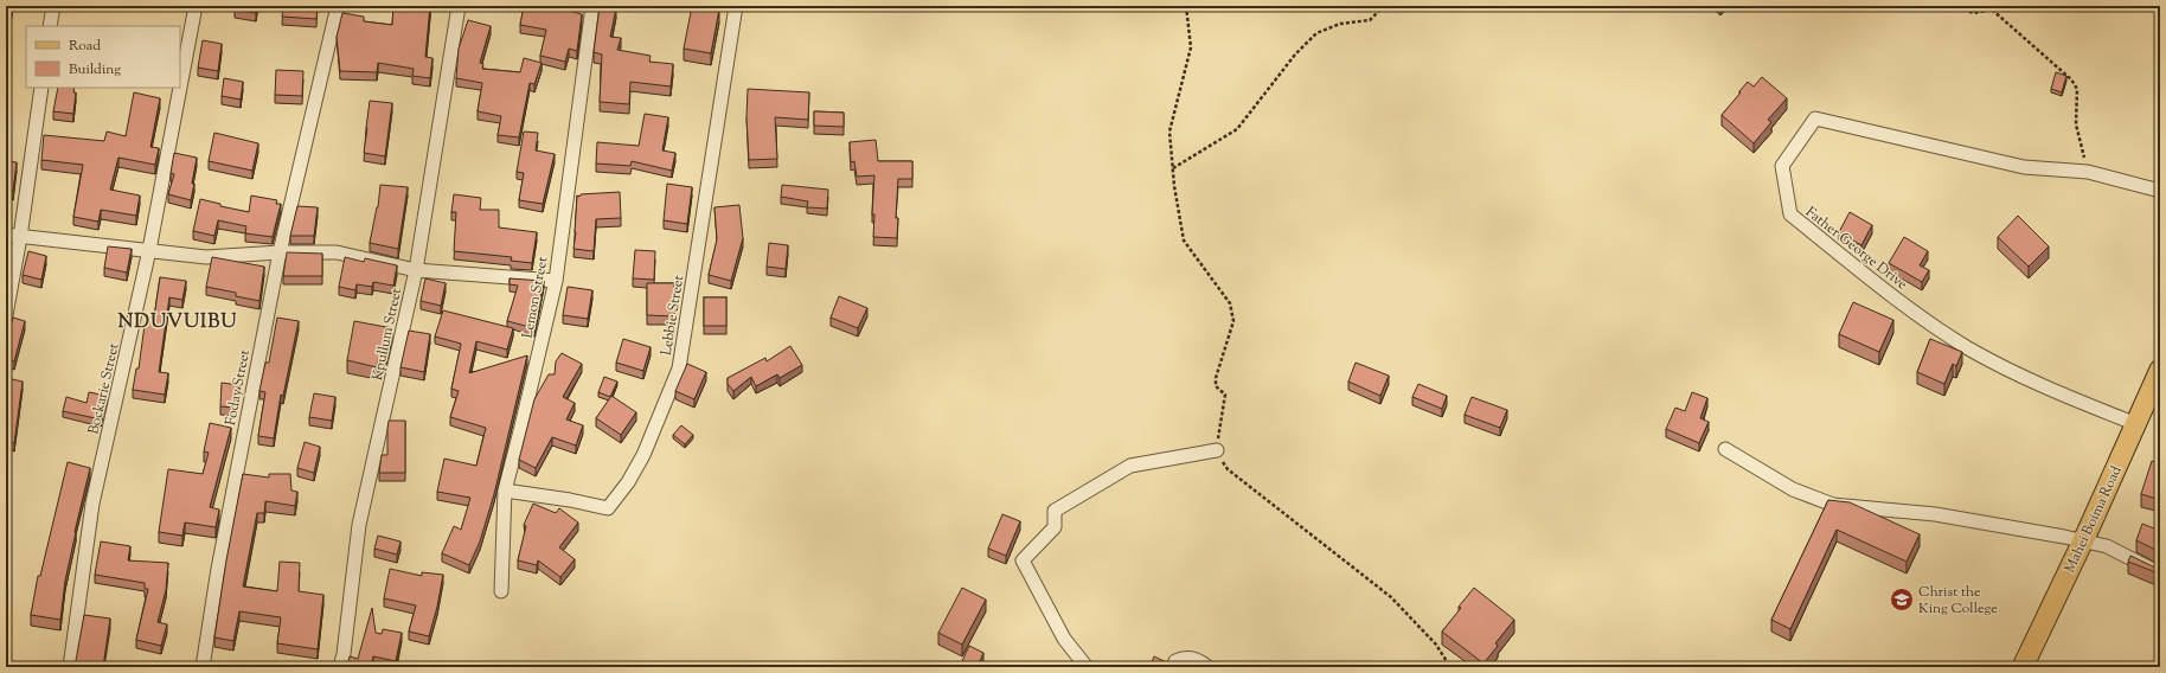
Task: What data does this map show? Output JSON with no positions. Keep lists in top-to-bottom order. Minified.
{"streets":{"main road":["Mahei Boima Road"],"street":["Father George Drive","Lemon Street","Lebbie Street","Kpullum Street","Foday Street","Bockarie Street"]},"crossings":[["Father George Drive","Mahei Boima Road"],["Lemon Street","Lebbie Street"]],"districts":["NDUVUIBU"],"places":{"school or university":["Christ the King College"]},"legend":["Road","Building"]}
